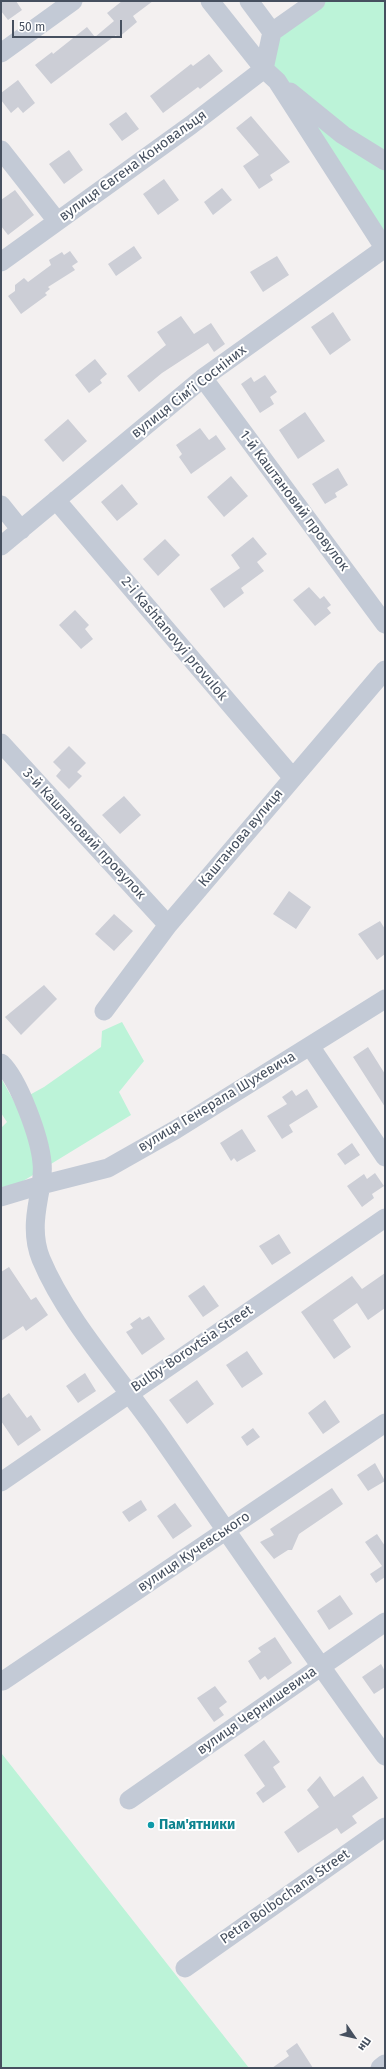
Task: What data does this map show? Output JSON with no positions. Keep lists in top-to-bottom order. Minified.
{"streets":{"street":["вулиця Євгена Коновальця","вулиця Сім’ї Сосніних","1-й Каштановий провулок","2-i Kashtanovyi provulok","3-й Каштановий провулок","Каштанова вулиця","вулиця Генерала Шухевича","Bulby-Borovtsia Street","вулиця Кучевського","вулиця Чернишевича","Petra Bolbochana Street"]},"crossings":[["вулиця Сім’ї Сосніних","1-й Каштановий провулок"],["вулиця Сім’ї Сосніних","2-i Kashtanovyi provulok"],["2-i Kashtanovyi provulok","Каштанова вулиця"],["3-й Каштановий провулок","Каштанова вулиця"]],"places":["Пам'ятники"],"scale_bar":"50 m","north":"bottom right"}
